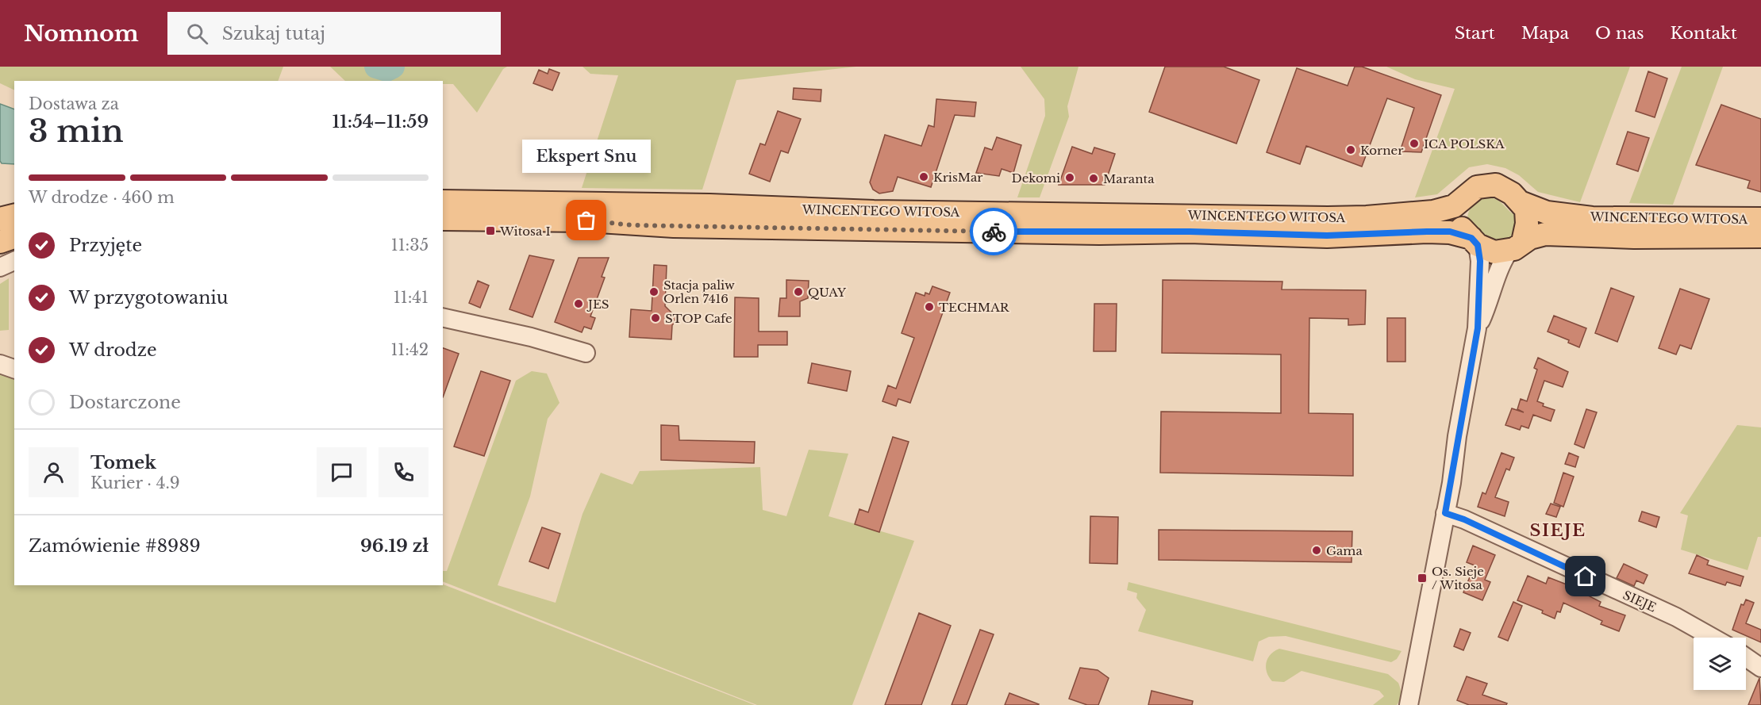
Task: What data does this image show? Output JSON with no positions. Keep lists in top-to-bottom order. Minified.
{"streets":{"main road":["WINCENTEGO WITOSA"],"street":["SIEJE"]},"districts":["SIEJE"],"places":{"other":["ICA POLSKA","Korner","KrisMar","Dekomi","Maranta","Ekspert Snu","Stacja paliw Orlen 7416","QUAY","JES","TECHMAR","STOP Cafe","Gama"],"transit":["Witosa I","Os. Sieje / Witosa"]},"page":{"header":"Nomnom","search":"Szukaj tutaj","nav":["Start","Mapa","O nas","Kontakt"],"heading":["3 min","Dostawa za","11:54–11:59"],"panel":["Tomek","Kurier · 4.9","Zamówienie #8989","96.19 zł"],"bubble":"Ekspert Snu","bar":"W drodze · 460 m","list":[["Przyjęte","11:35"],["W przygotowaniu","11:41"],["W drodze","11:42"],"Dostarczone"]}}
